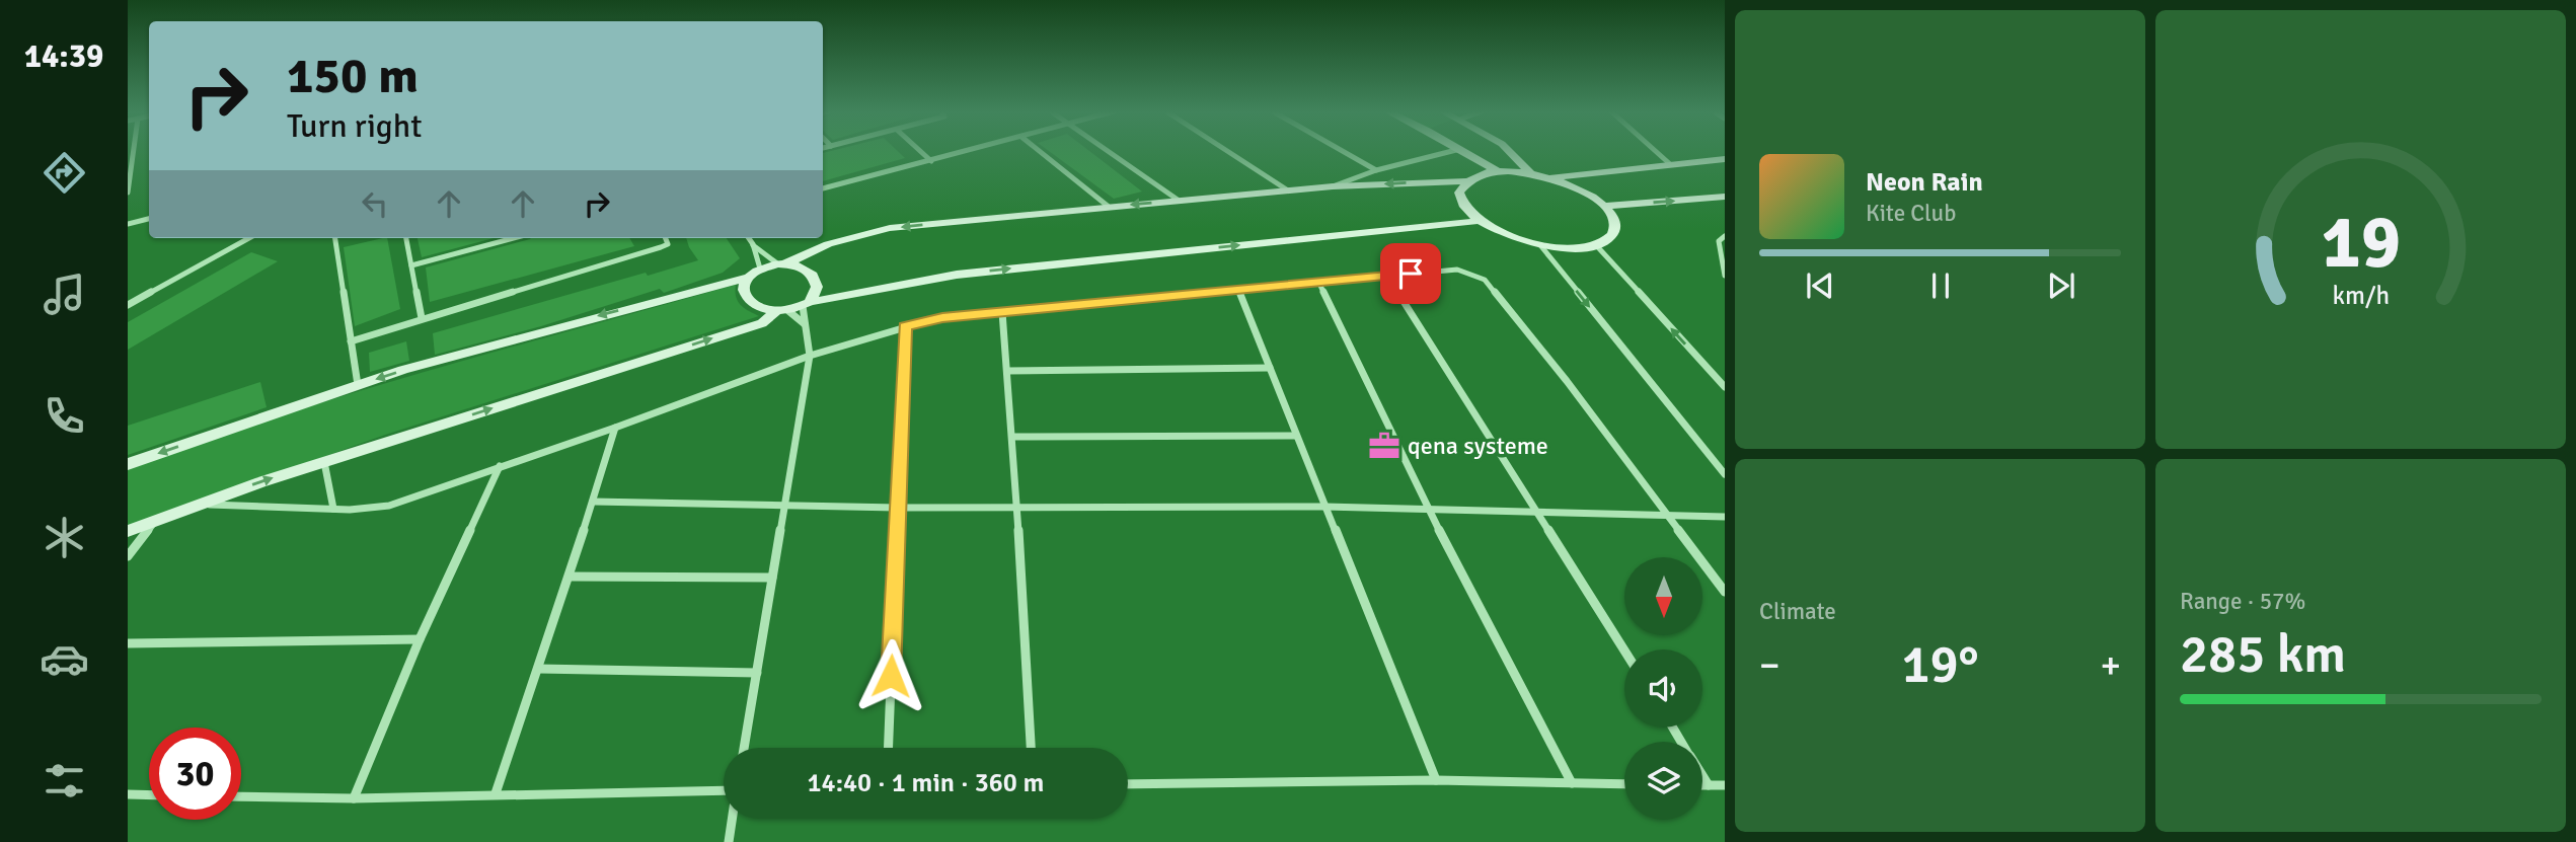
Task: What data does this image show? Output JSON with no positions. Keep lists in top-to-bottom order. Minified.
{"places":{"office":["qena systeme"]},"north":"bottom","page":{"tabs":"14:39","turn":["150 m","Turn right"],"song":["Neon Rain","Kite Club"],"tile":["Climate",["Range · 57%","285 km"]],"heat":["−","19°","+"],"limit":"30","trip":"14:40 · 1 min · 360 m","gauge":["19","km/h"]}}
